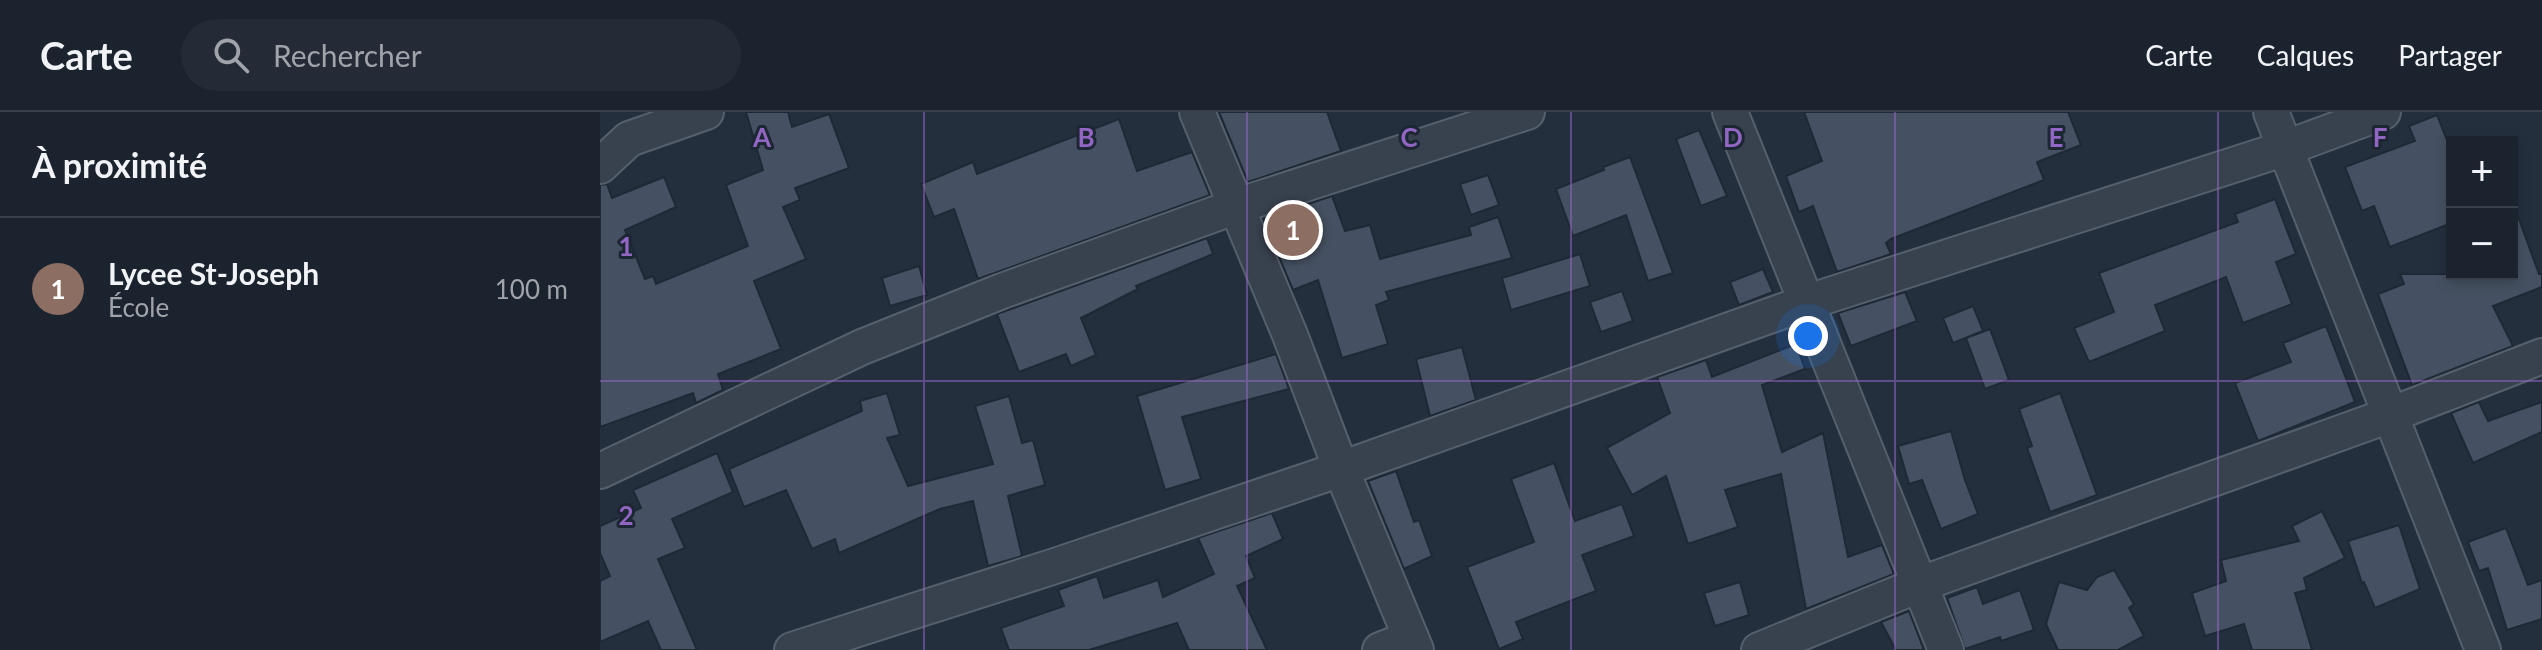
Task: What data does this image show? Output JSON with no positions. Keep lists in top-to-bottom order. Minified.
{"page":{"header":"Carte","search":"Rechercher","nav":["Carte","Calques","Partager"],"heading":"À proximité","map_buttons":["+","−"],"pins":"1","list":[{"mark":"1","name":"Lycee St-Joseph","note":"École","value":"100 m"}]},"grid":{"columns":["A","B","C","D","E","F"],"rows":["1","2"]}}
